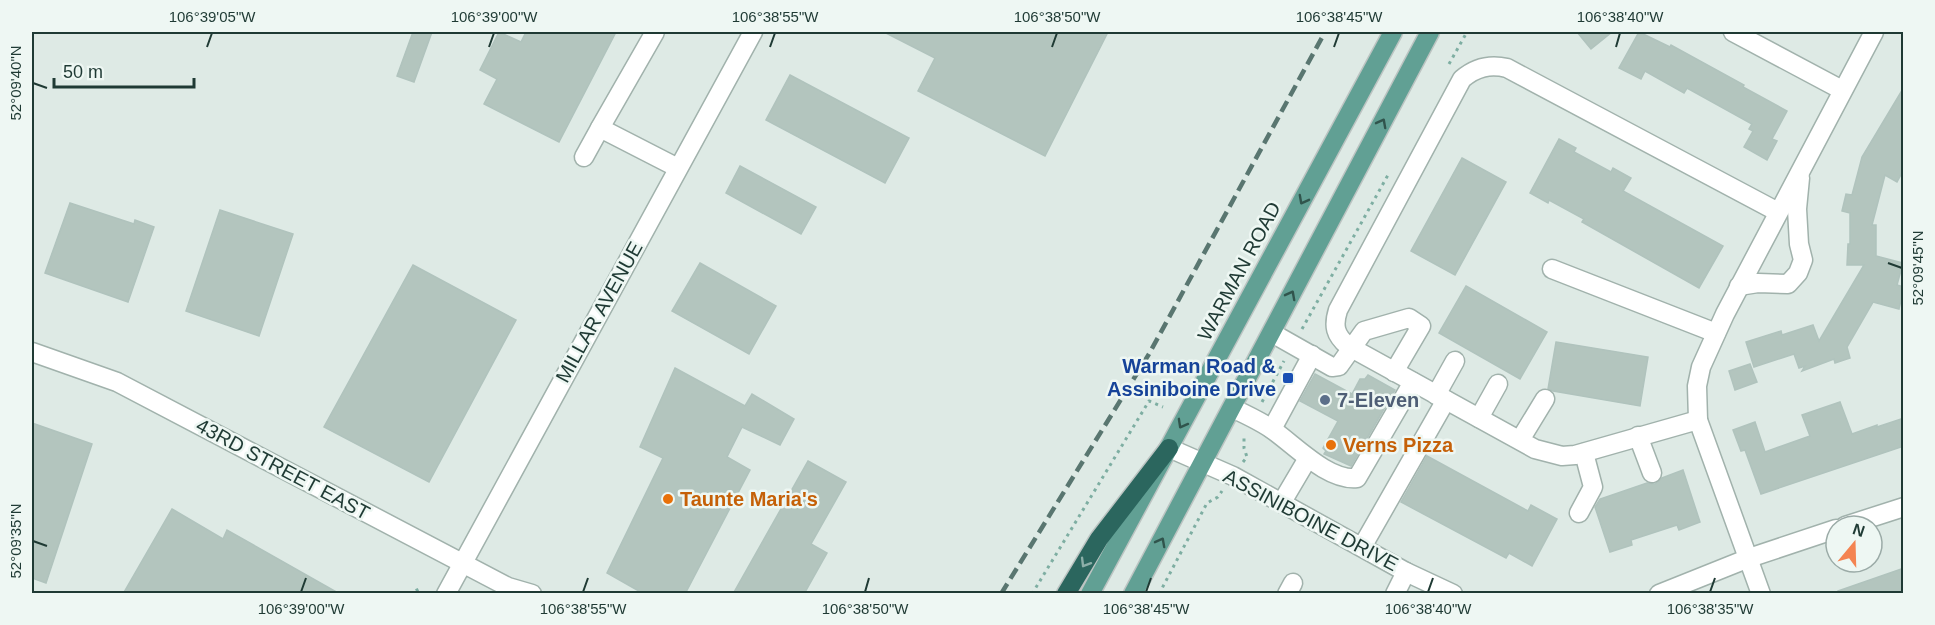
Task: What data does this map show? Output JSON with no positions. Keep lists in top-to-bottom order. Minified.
{"streets":{"main road":["WARMAN ROAD"],"street":["MILLAR AVENUE","43RD STREET EAST","ASSINIBOINE DRIVE"]},"crossings":[["WARMAN ROAD","ASSINIBOINE DRIVE"],["MILLAR AVENUE","43RD STREET EAST"]],"places":{"transit":["Warman Road & Assiniboine Drive"],"other":["7-Eleven","Verns Pizza","Taunte Maria's"]},"scale_bar":"50 m","north":"top","coordinates":["106°39'05\"W","106°39'00\"W","106°38'55\"W","106°38'50\"W","106°38'45\"W","106°38'40\"W","52°09'40\"N","52°09'45\"N","52°09'35\"N","106°38'35\"W"]}
